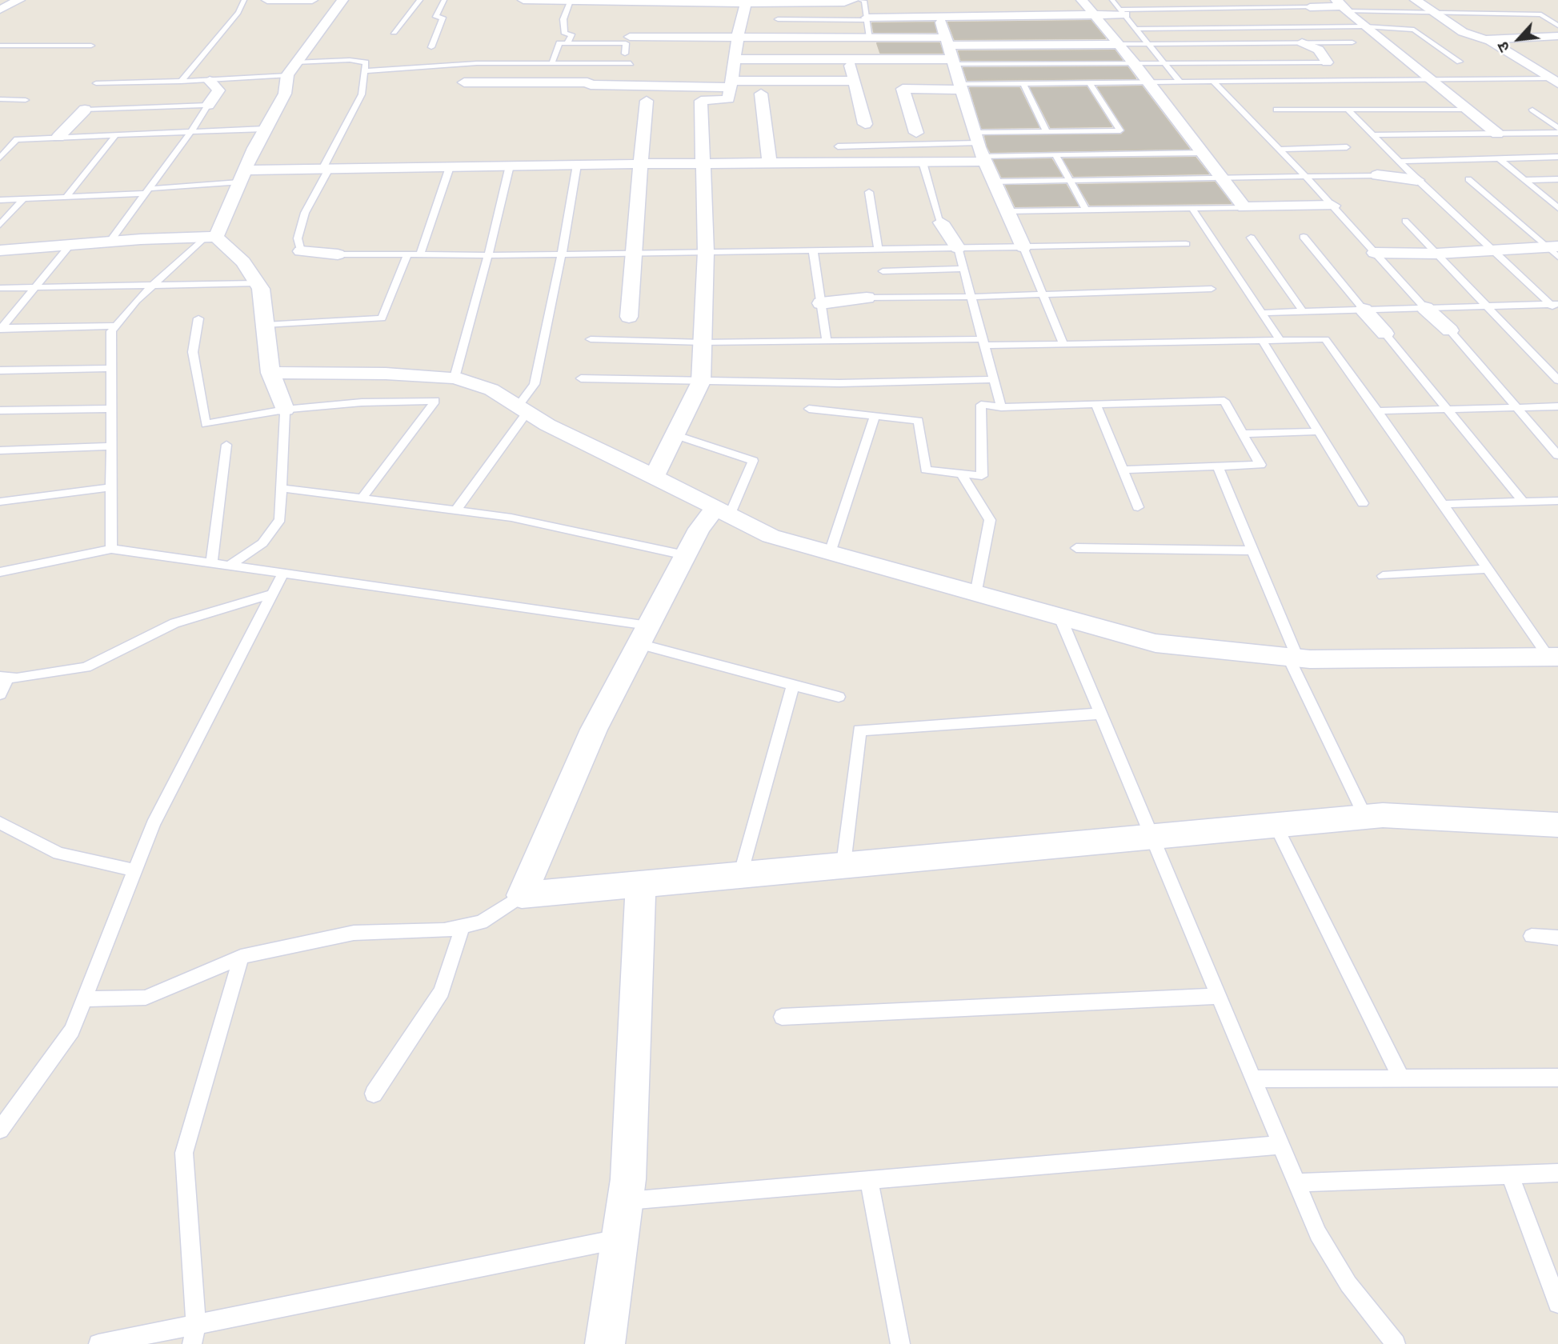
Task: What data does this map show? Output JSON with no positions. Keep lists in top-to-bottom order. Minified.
{"north":"bottom left"}
